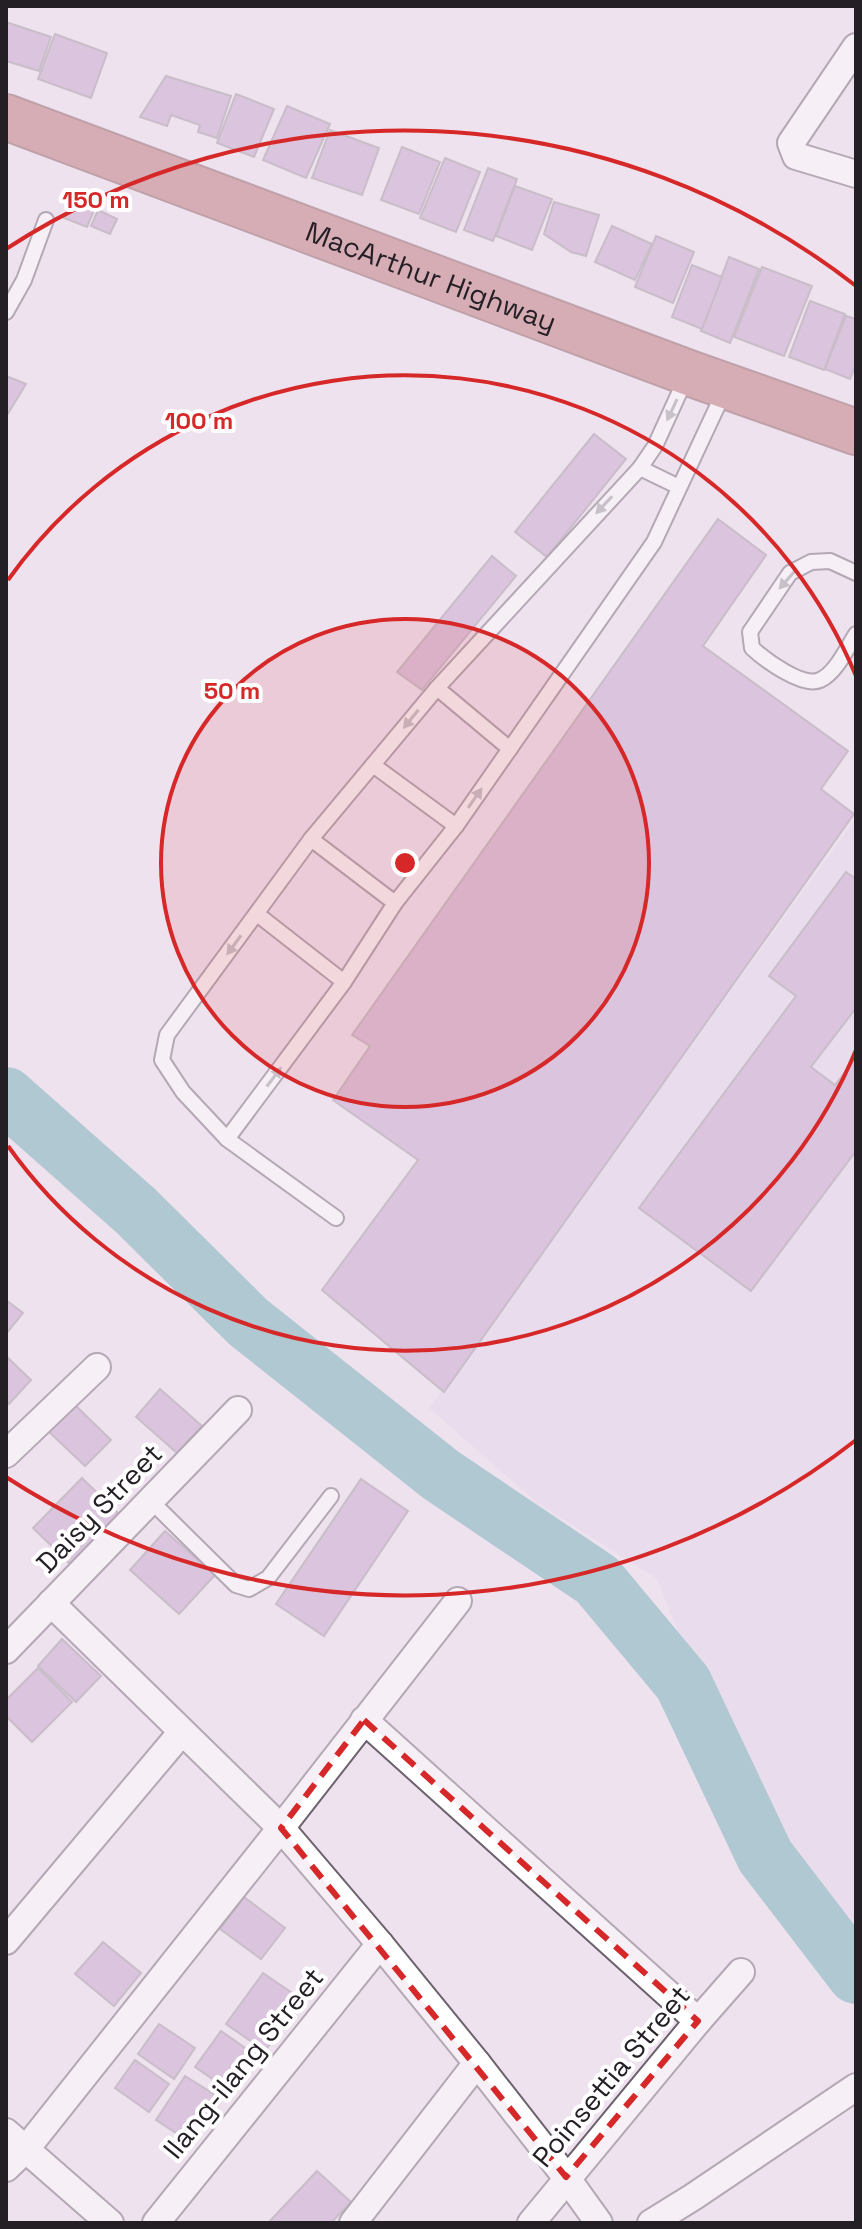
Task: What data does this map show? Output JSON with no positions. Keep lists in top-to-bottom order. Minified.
{"streets":{"highway":["MacArthur Highway"],"street":["Daisy Street","Ilang-ilang Street","Poinsettia Street"]},"rings":["150 m","100 m","50 m"]}
